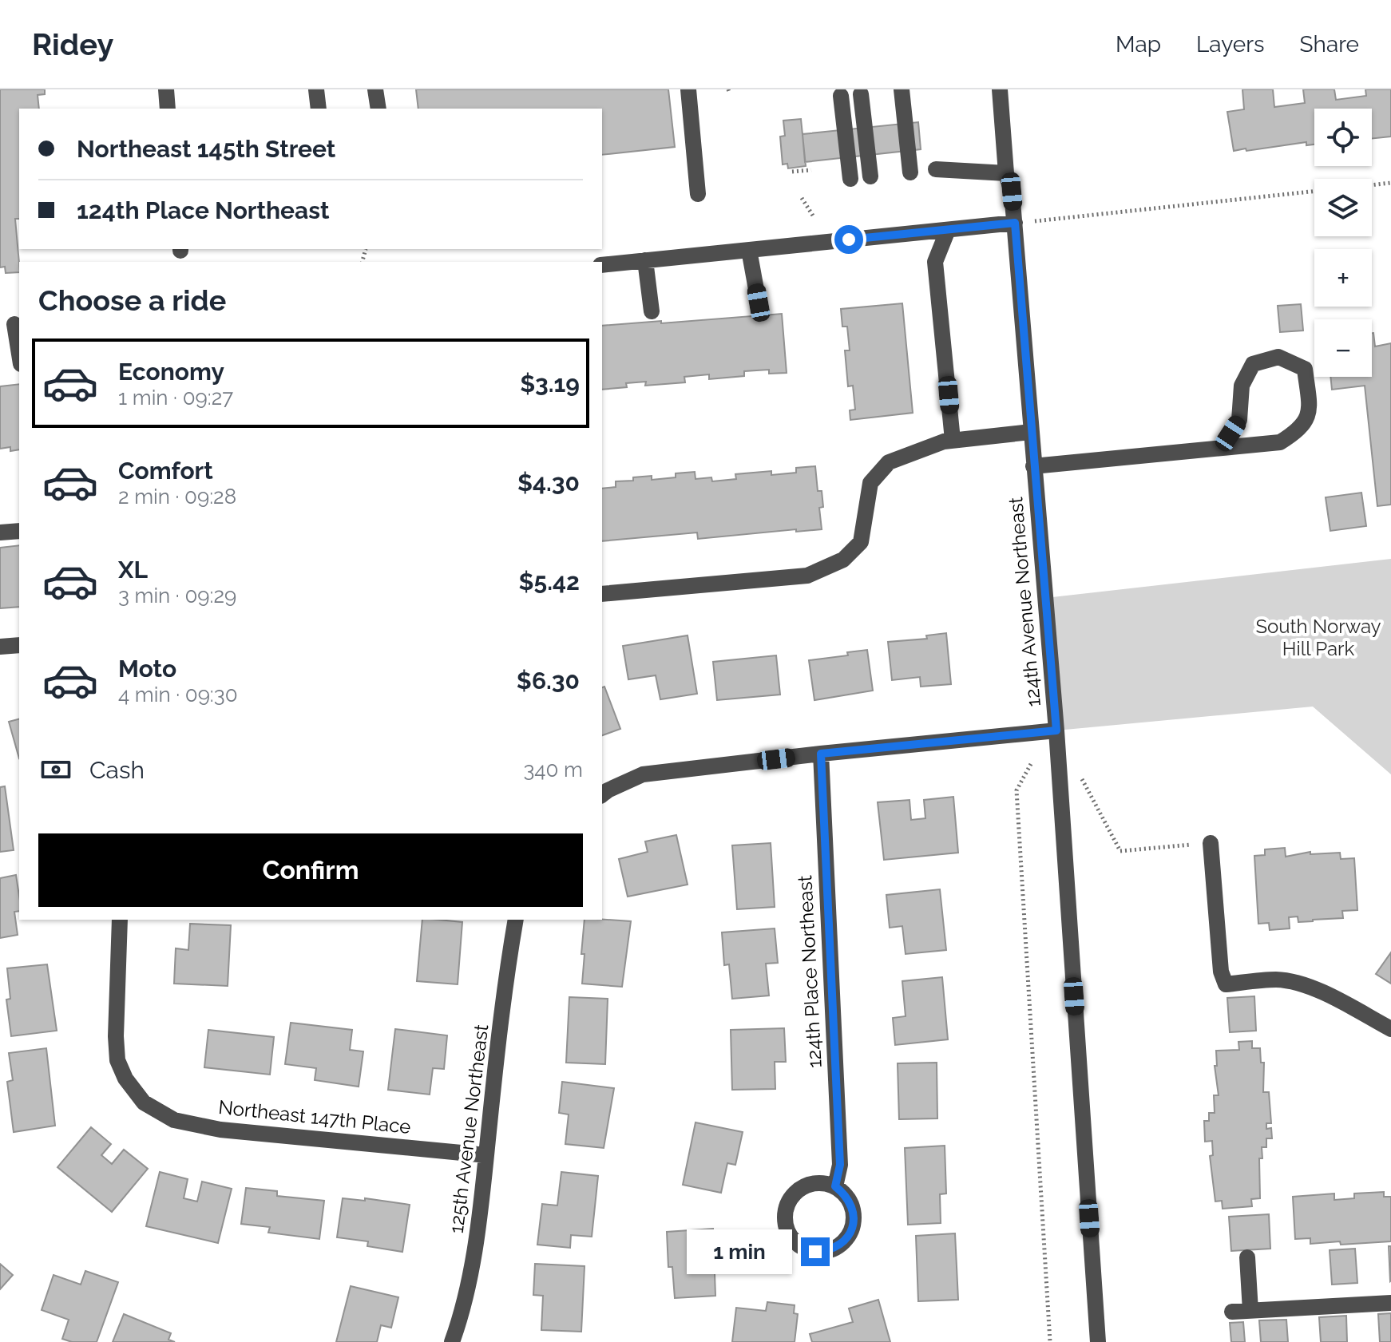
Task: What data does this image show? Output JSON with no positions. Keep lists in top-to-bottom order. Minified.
{"streets":{"street":["124th Avenue Northeast","124th Place Northeast","Northeast 147th Place","125th Avenue Northeast"]},"crossings":[["Northeast 147th Place","125th Avenue Northeast"]],"parks":["South Norway Hill Park"],"page":{"header":"Ridey","nav":["Map","Layers","Share"],"map_buttons":["+","−"],"banner":["Northeast 145th Street","124th Place Northeast"],"heading":"Choose a ride","list":[{"name":"Economy","note":"1 min · 09:27","value":"$3.19"},{"name":"Comfort","note":"2 min · 09:28","value":"$4.30"},{"name":"XL","note":"3 min · 09:29","value":"$5.42"},{"name":"Moto","note":"4 min · 09:30","value":"$6.30"}],"pay":["Cash","340 m"],"buttons":"Confirm","bubble":"1 min"}}
